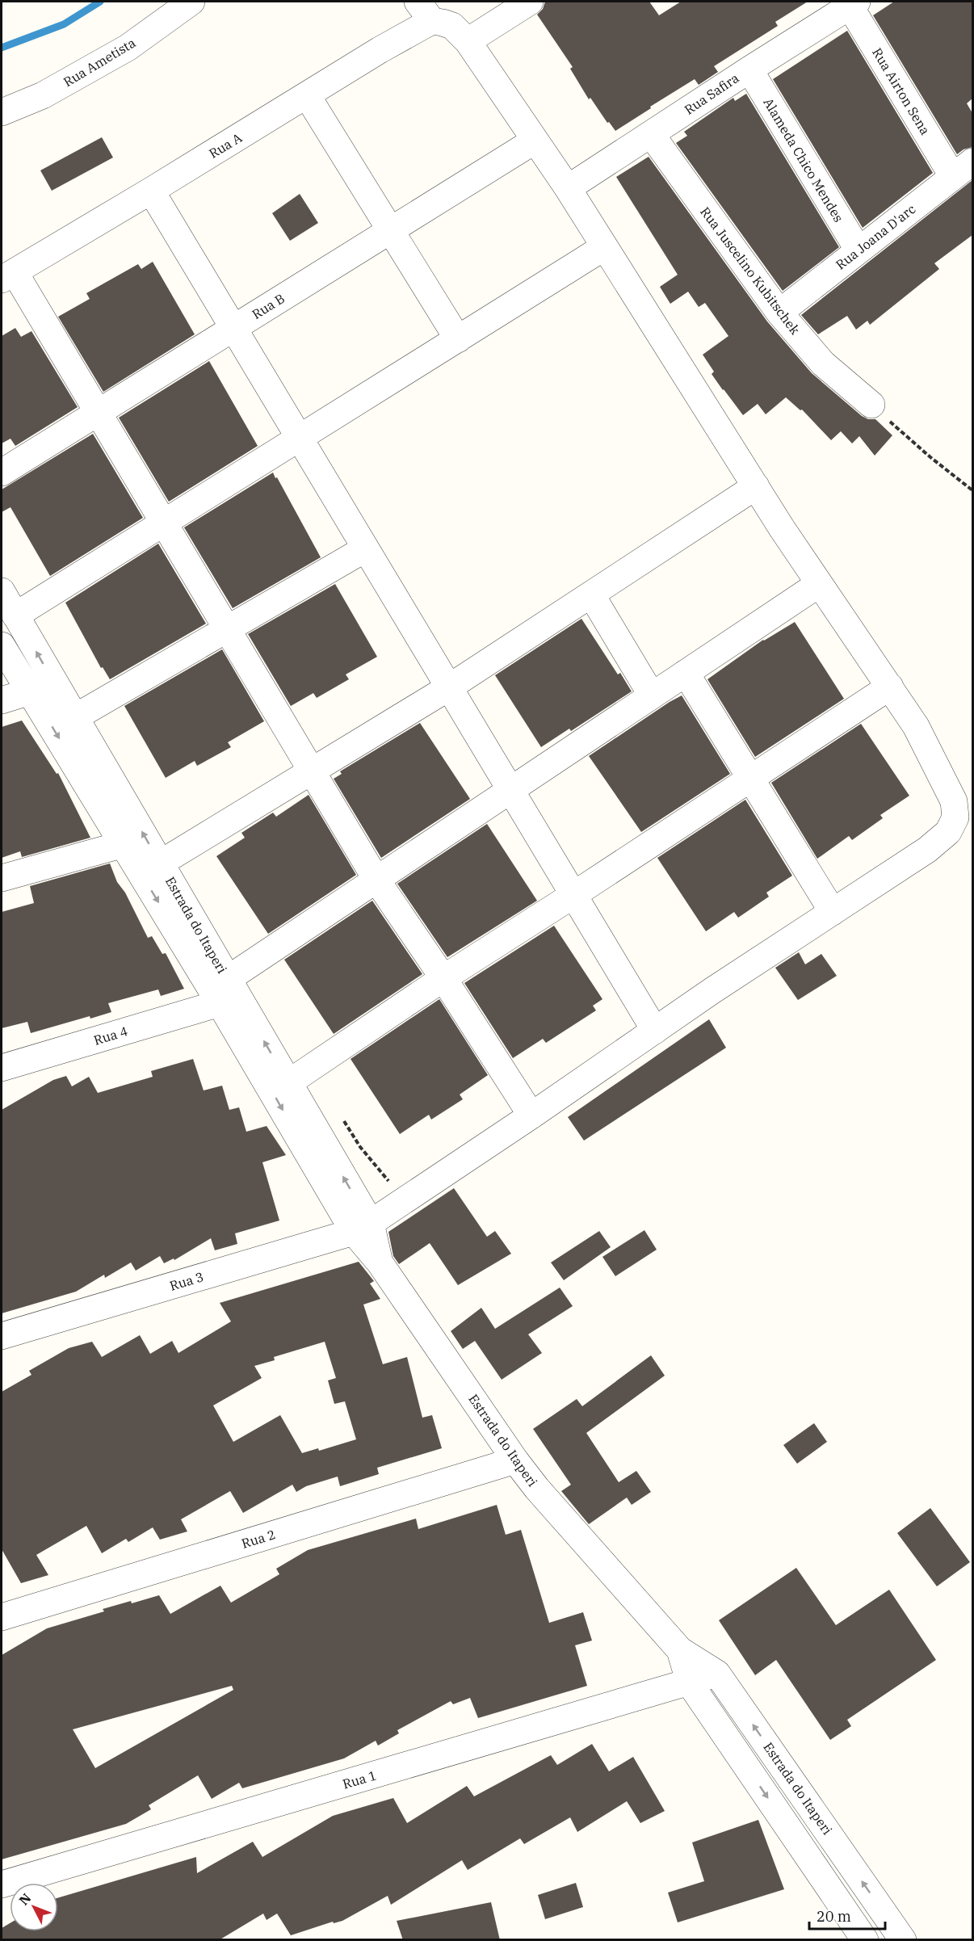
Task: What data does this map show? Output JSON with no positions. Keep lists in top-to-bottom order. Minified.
{"streets":{"street":["Rua Ametista","Rua Airton Sena","Rua Safira","Rua A","Alameda Chico Mendes","Rua Joana D'arc","Rua Juscelino Kubitschek","Rua B","Estrada do Itaperi","Rua 4","Rua 3","Rua 2","Rua 1"]},"crossings":[["Rua Airton Sena","Rua Safira"],["Rua Airton Sena","Rua Joana D'arc"],["Rua Safira","Alameda Chico Mendes"],["Rua Safira","Rua Juscelino Kubitschek"],["Rua Safira","Rua 3"],["Rua A","Rua 3"],["Alameda Chico Mendes","Rua Joana D'arc"],["Rua Joana D'arc","Rua Juscelino Kubitschek"],["Rua B","Rua 3"],["Estrada do Itaperi","Rua 4"],["Estrada do Itaperi","Rua 3"],["Estrada do Itaperi","Rua 2"],["Estrada do Itaperi","Rua 1"],["Rua 4","Rua 3"]],"scale_bar":"20 m","north":"top left"}
